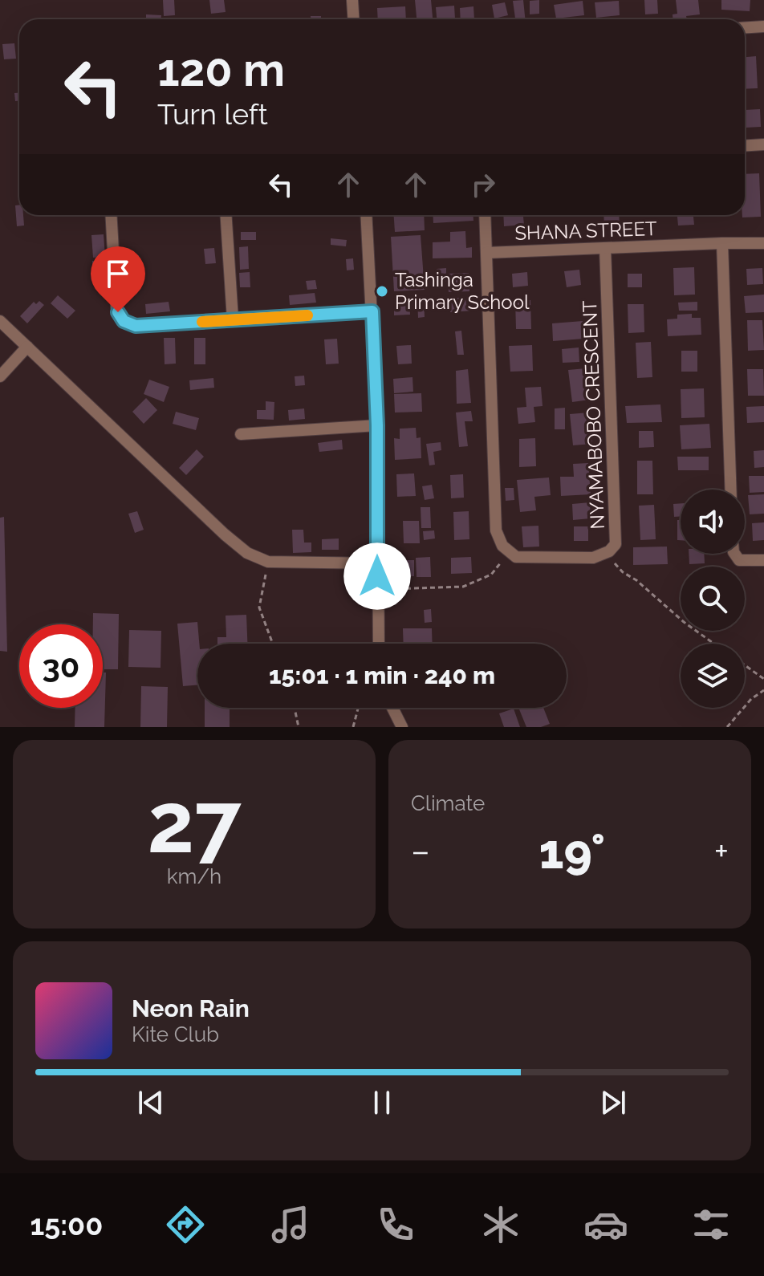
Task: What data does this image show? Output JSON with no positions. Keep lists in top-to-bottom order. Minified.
{"streets":{"street":["SHANA STREET","NYAMABOBO CRESCENT"]},"crossings":[["SHANA STREET","NYAMABOBO CRESCENT"]],"places":["Tashinga Primary School"],"page":{"turn":["120 m","Turn left"],"limit":"30","trip":"15:01 · 1 min · 240 m","tile":[["27","km/h"],"Climate"],"heat":["−","19°","+"],"song":["Neon Rain","Kite Club"],"tabs":"15:00"}}
